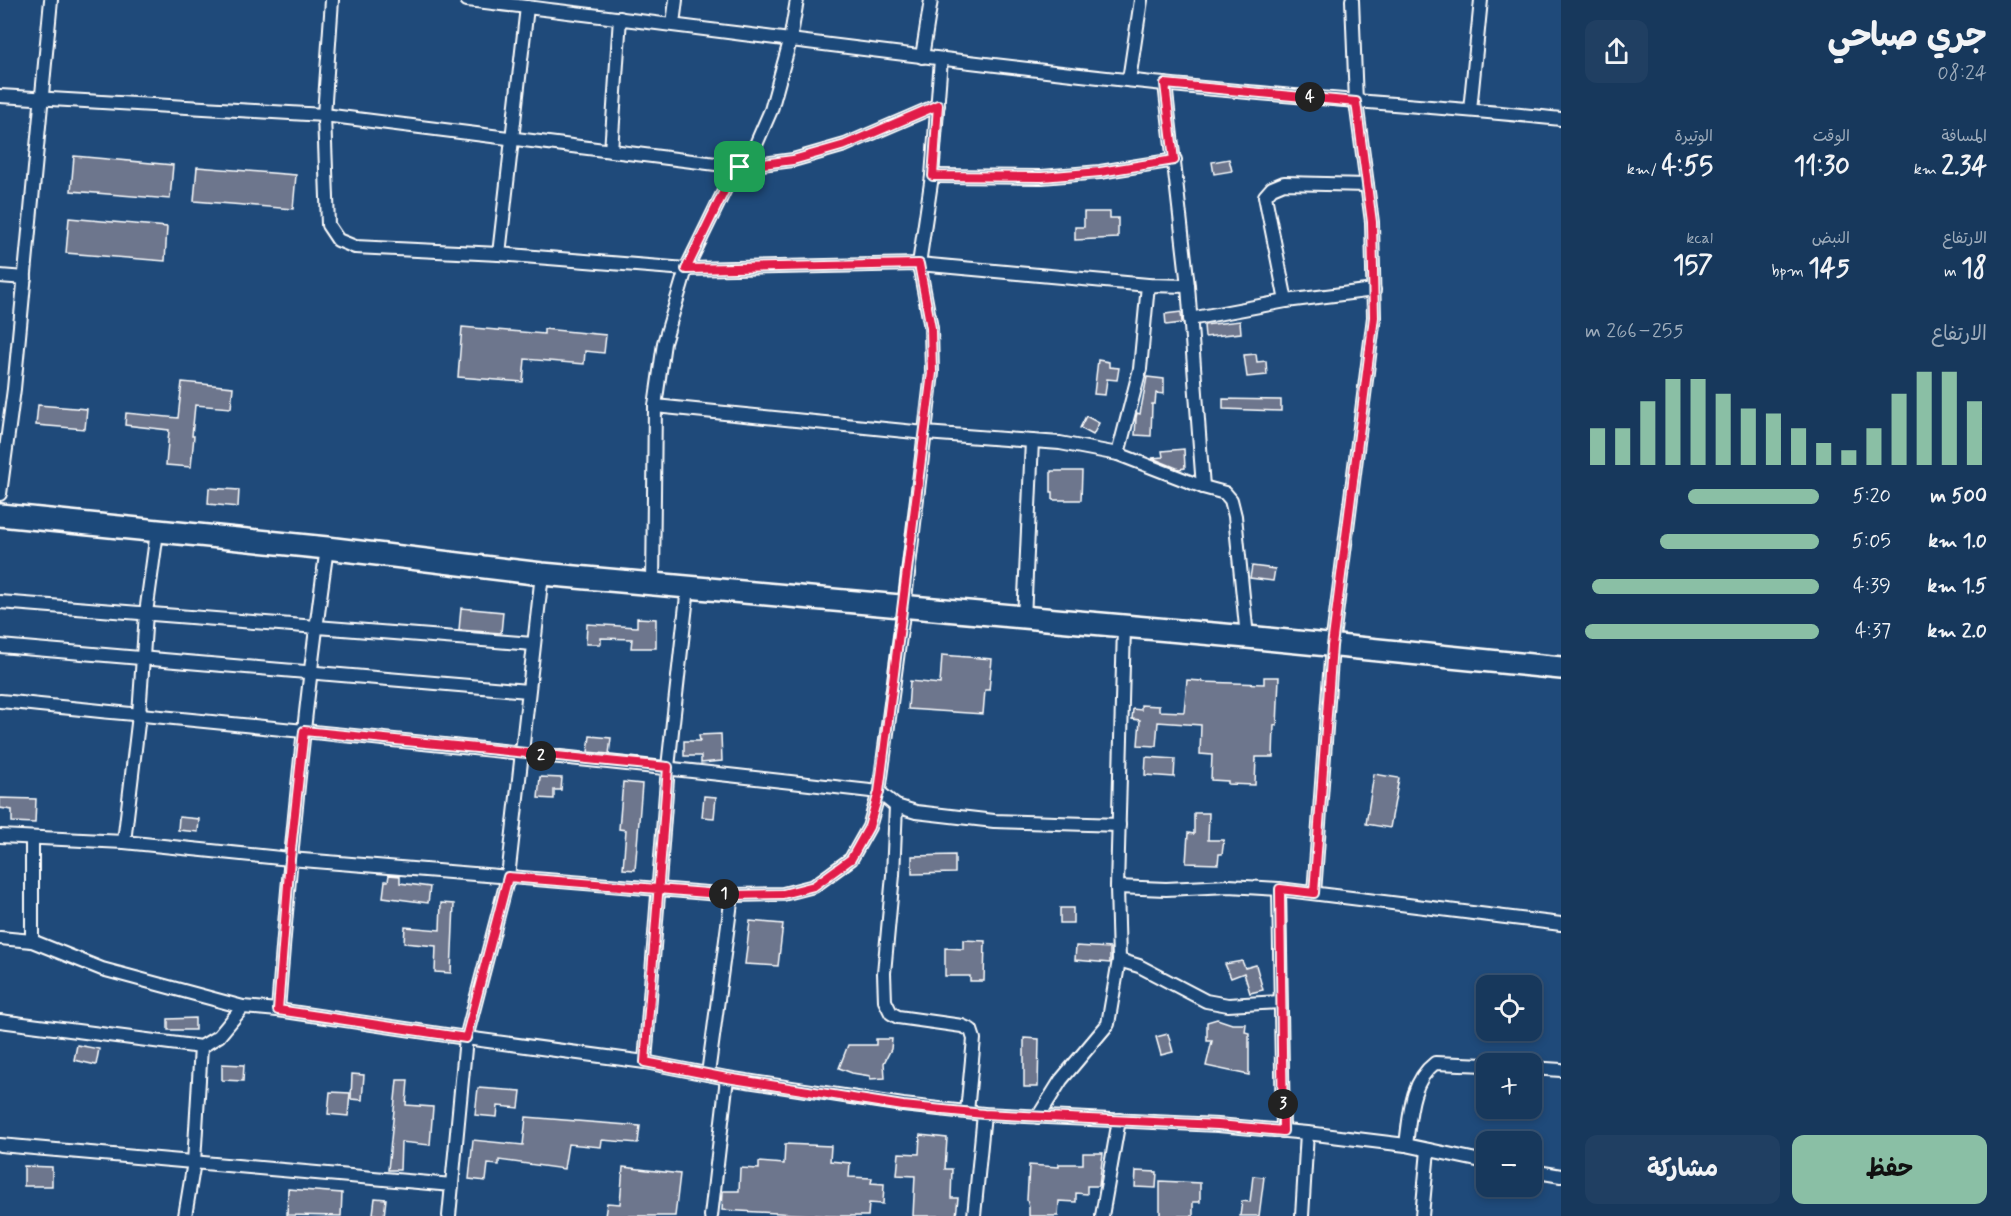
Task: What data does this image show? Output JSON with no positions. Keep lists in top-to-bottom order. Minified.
{"page":{"heading":["جري صباحي","08:24"],"pins":["4","2","1","3"],"stats":[["المسافة","2.34 km"],["الوقت","11:30"],["الوتيرة","4:55 /km"],["الارتفاع","18 m"],["النبض","145 bpm"],["kcal","157"]],"chart":["الارتفاع","255–266 m"],"list":[{"name":"500 m","note":"5:20"},{"name":"1.0 km","note":"5:05"},{"name":"1.5 km","note":"4:39"},{"name":"2.0 km","note":"4:37"}],"map_buttons":["+","−"],"buttons":["حفظ","مشاركة"]}}
